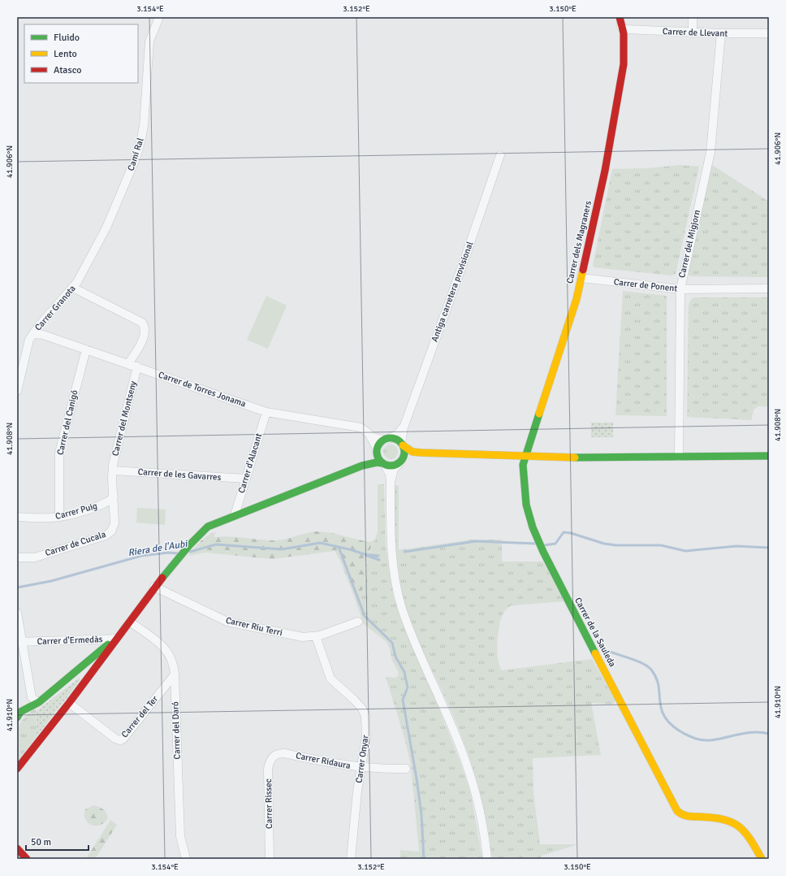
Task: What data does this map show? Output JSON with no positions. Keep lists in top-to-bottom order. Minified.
{"streets":{"street":["Carrer de Llevant","Camí Ral","Carrer dels Magraners","Carrer del Migjorn","Carrer de Ponent","Antiga carretera provisional","Carrer Granota","Carrer de Torres Jonama","Carrer del Montseny","Carrer del Canigó","Carrer d'Alacant","Carrer de les Gavarres","Carrer Puig","Carrer de Cucala","Carrer Riu Terri","Carrer de la Sauleda","Carrer d'Ermedàs","Carrer del Ter","Carrer del Daró","Carrer Onyar","Carrer Ridaura","Carrer Rissec"]},"crossings":[["Carrer de Llevant","Carrer dels Magraners"],["Carrer de Llevant","Carrer del Migjorn"],["Camí Ral","Carrer Granota"],["Carrer dels Magraners","Carrer de Ponent"],["Carrer dels Magraners","Carrer de la Sauleda"],["Carrer del Migjorn","Carrer de Ponent"],["Antiga carretera provisional","Carrer de Torres Jonama"],["Carrer Granota","Carrer de Torres Jonama"],["Carrer de Torres Jonama","Carrer del Montseny"],["Carrer de Torres Jonama","Carrer del Canigó"],["Carrer de Torres Jonama","Carrer d'Alacant"],["Carrer del Montseny","Carrer de les Gavarres"],["Carrer del Montseny","Carrer de Cucala"],["Carrer del Canigó","Carrer Puig"],["Carrer d'Alacant","Carrer de les Gavarres"],["Carrer de les Gavarres","Carrer de Cucala"],["Carrer Puig","Carrer de Cucala"],["Carrer Riu Terri","Carrer Onyar"],["Carrer del Ter","Carrer del Daró"],["Carrer Onyar","Carrer Ridaura"],["Carrer Ridaura","Carrer Rissec"]],"water":["Riera de l'Aubi"],"legend":["Fluido","Lento","Atasco"],"scale_bar":"50 m","coordinates":["3.154°E","3.152°E","3.150°E","41.906°N","41.908°N","41.910°N"]}
